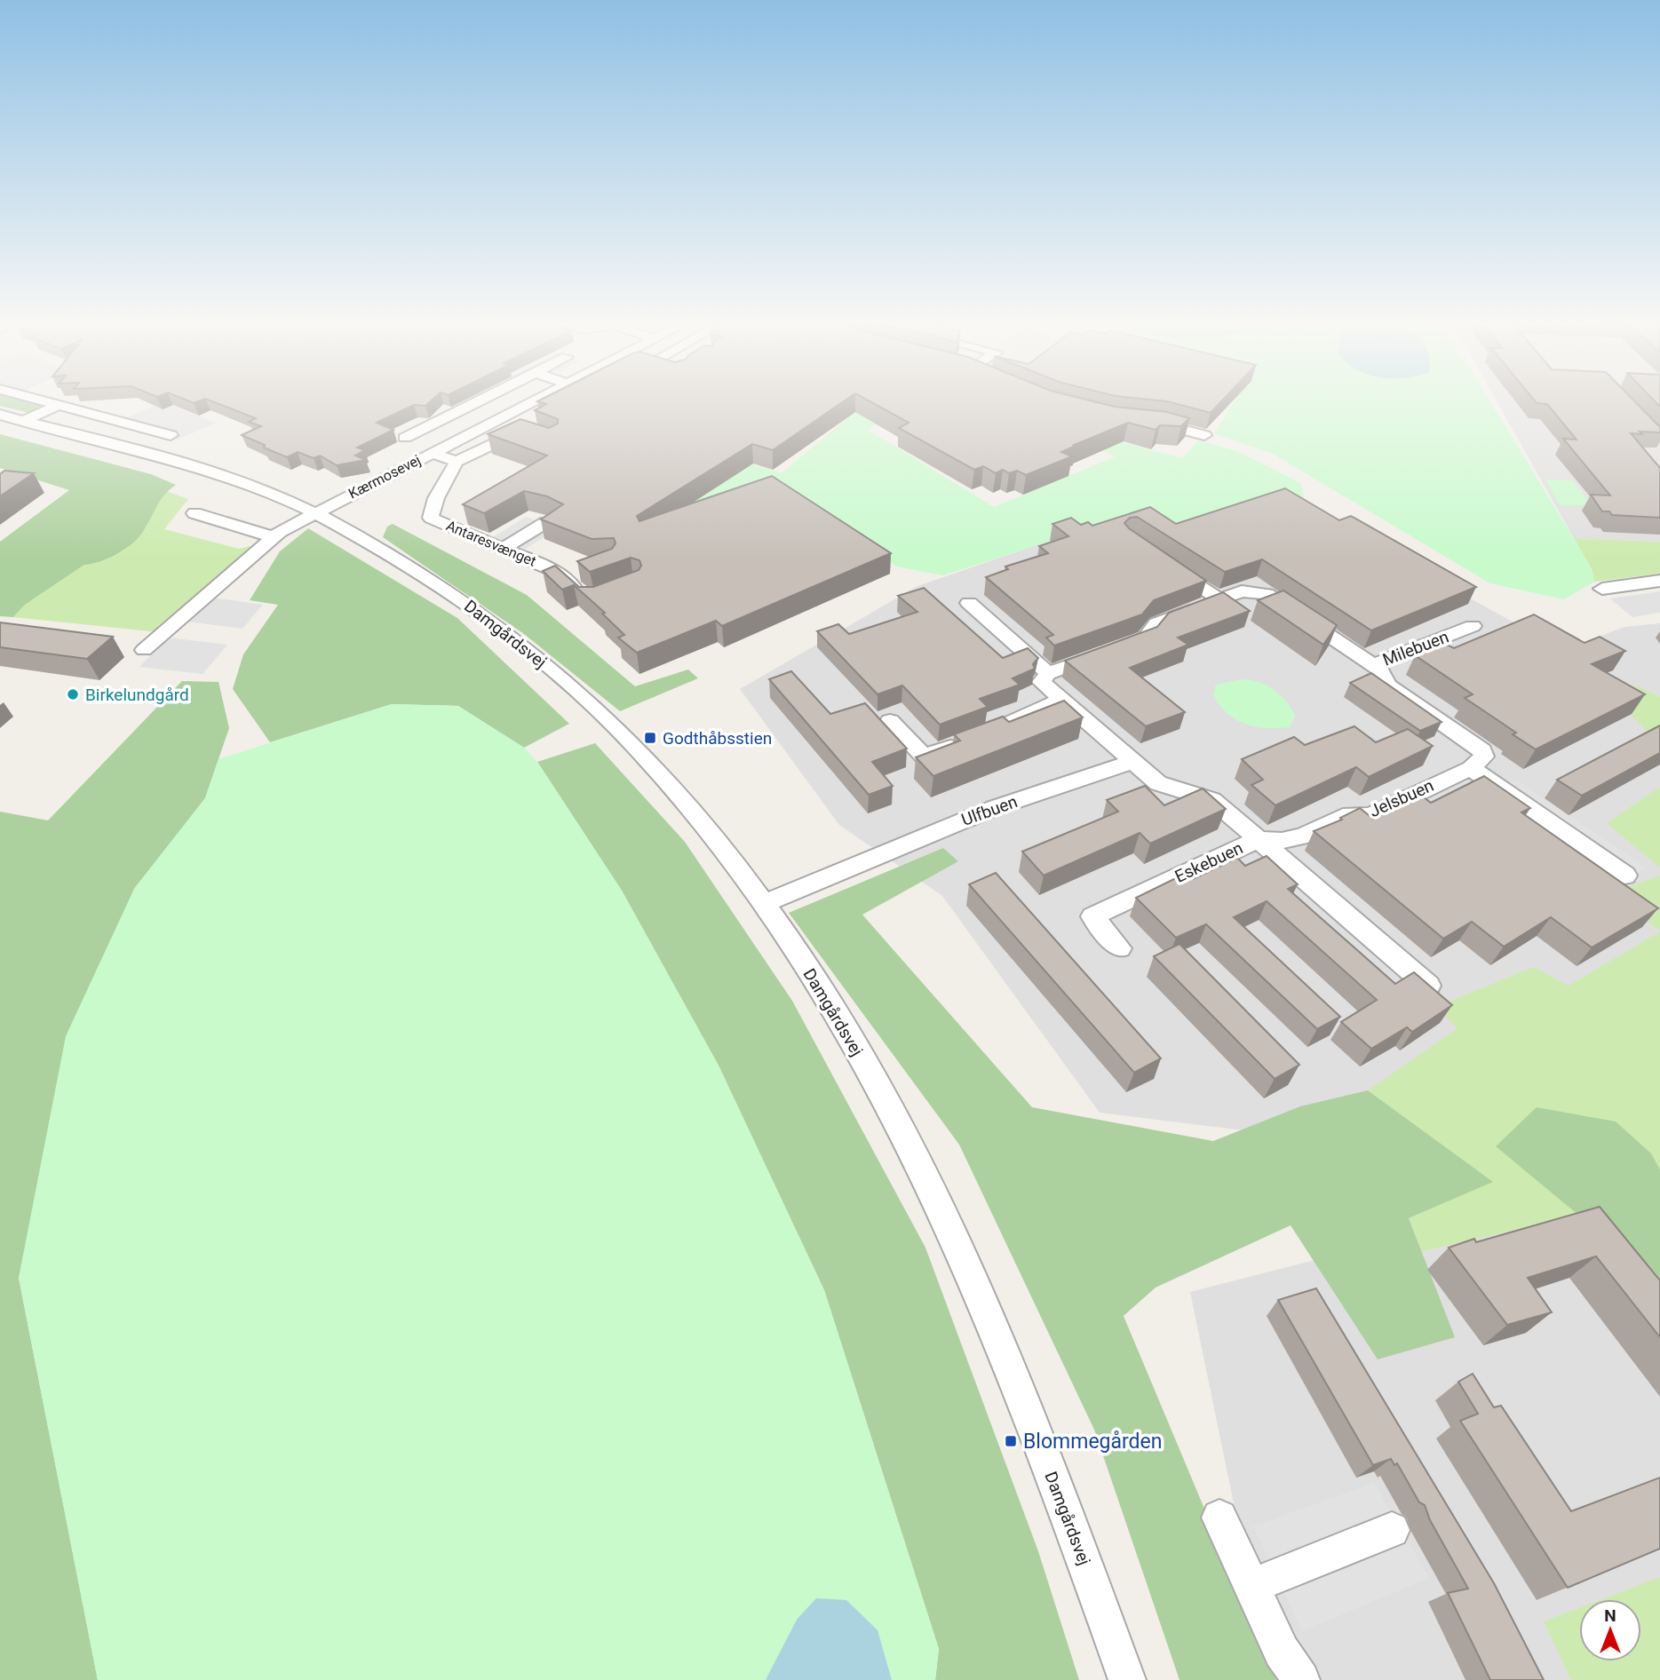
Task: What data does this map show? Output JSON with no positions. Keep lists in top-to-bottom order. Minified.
{"streets":{"street":["Kærmosevej","Antaresvænget","Damgårdsvej","Milebuen","Jelsbuen","Ulfbuen","Eskebuen"]},"crossings":[["Kærmosevej","Damgårdsvej"],["Damgårdsvej","Ulfbuen"],["Milebuen","Jelsbuen"],["Jelsbuen","Eskebuen"],["Ulfbuen","Eskebuen"]],"places":{"other":["Birkelundgård"],"transit":["Godthåbsstien","Blommegården"]},"north":"top"}
